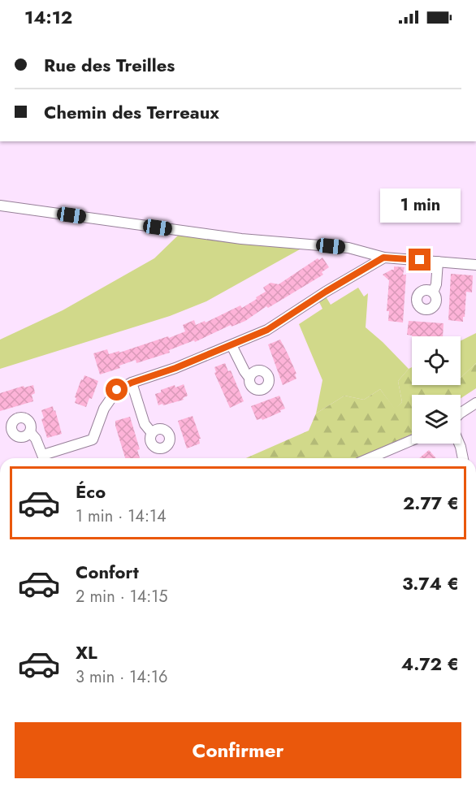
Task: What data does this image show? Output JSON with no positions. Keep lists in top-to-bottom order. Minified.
{"page":{"status":"14:12","banner":["Rue des Treilles","Chemin des Terreaux"],"bubble":"1 min","list":[{"name":"Éco","note":"1 min · 14:14","value":"2.77 €"},{"name":"Confort","note":"2 min · 14:15","value":"3.74 €"},{"name":"XL","note":"3 min · 14:16","value":"4.72 €"}],"buttons":"Confirmer"}}
